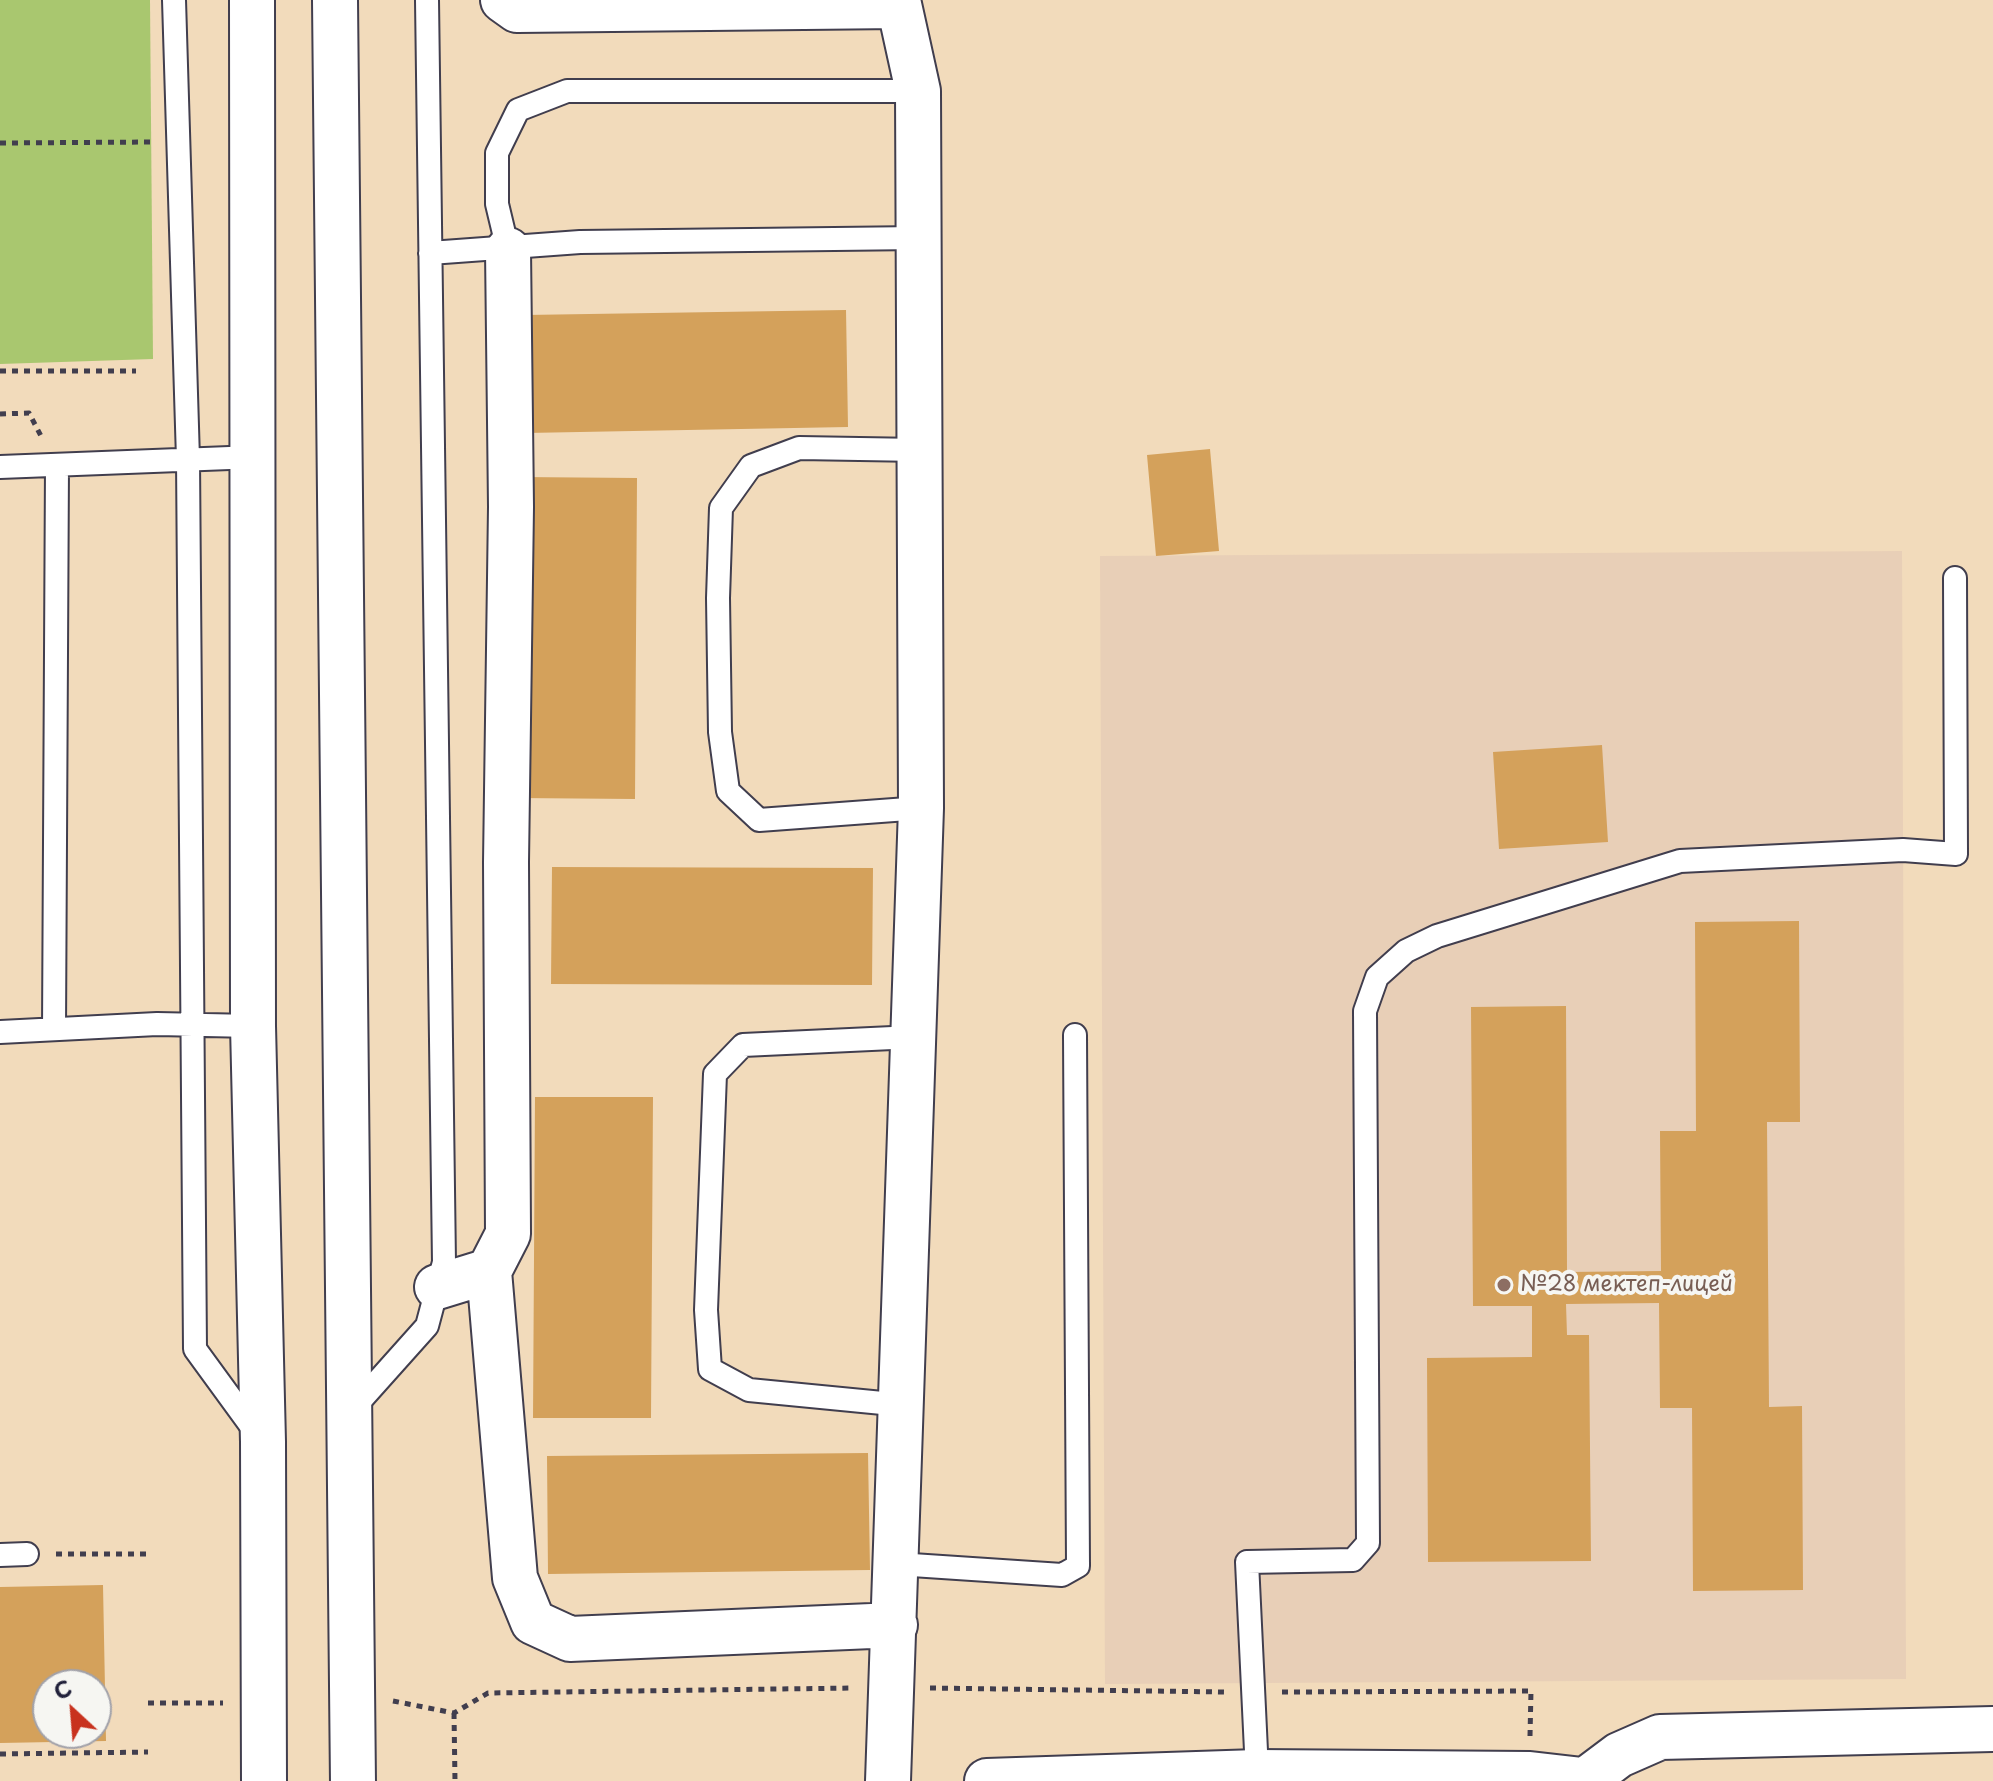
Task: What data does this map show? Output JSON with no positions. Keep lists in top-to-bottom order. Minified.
{"places":["№28 мектеп-лицей"],"north":"top left"}
